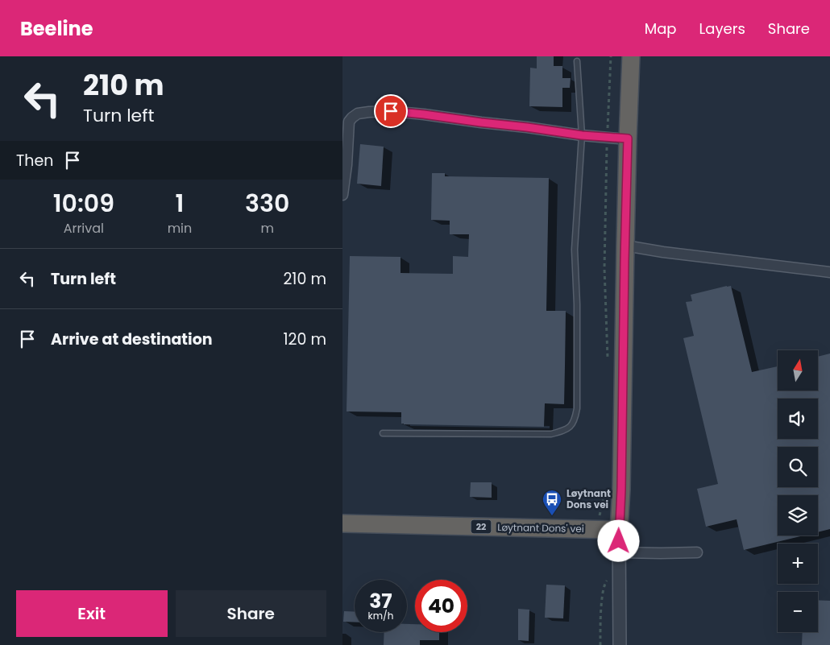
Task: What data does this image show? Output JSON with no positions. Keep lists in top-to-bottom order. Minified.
{"streets":{"highway":["22","Løytnant Dons' vei"]},"places":{"bus stop":["Løytnant Dons vei"]},"north":"top","page":{"header":"Beeline","nav":["Map","Layers","Share"],"turn":["210 m","Turn left"],"then":"Then","eta":["10:09","Arrival","1","min","330","m"],"list":[{"name":"Turn left","value":"210 m"},{"name":"Arrive at destination","value":"120 m"}],"map_buttons":["+","−"],"speed":"37 km/h","limit":"40","buttons":["Exit","Share"]}}
